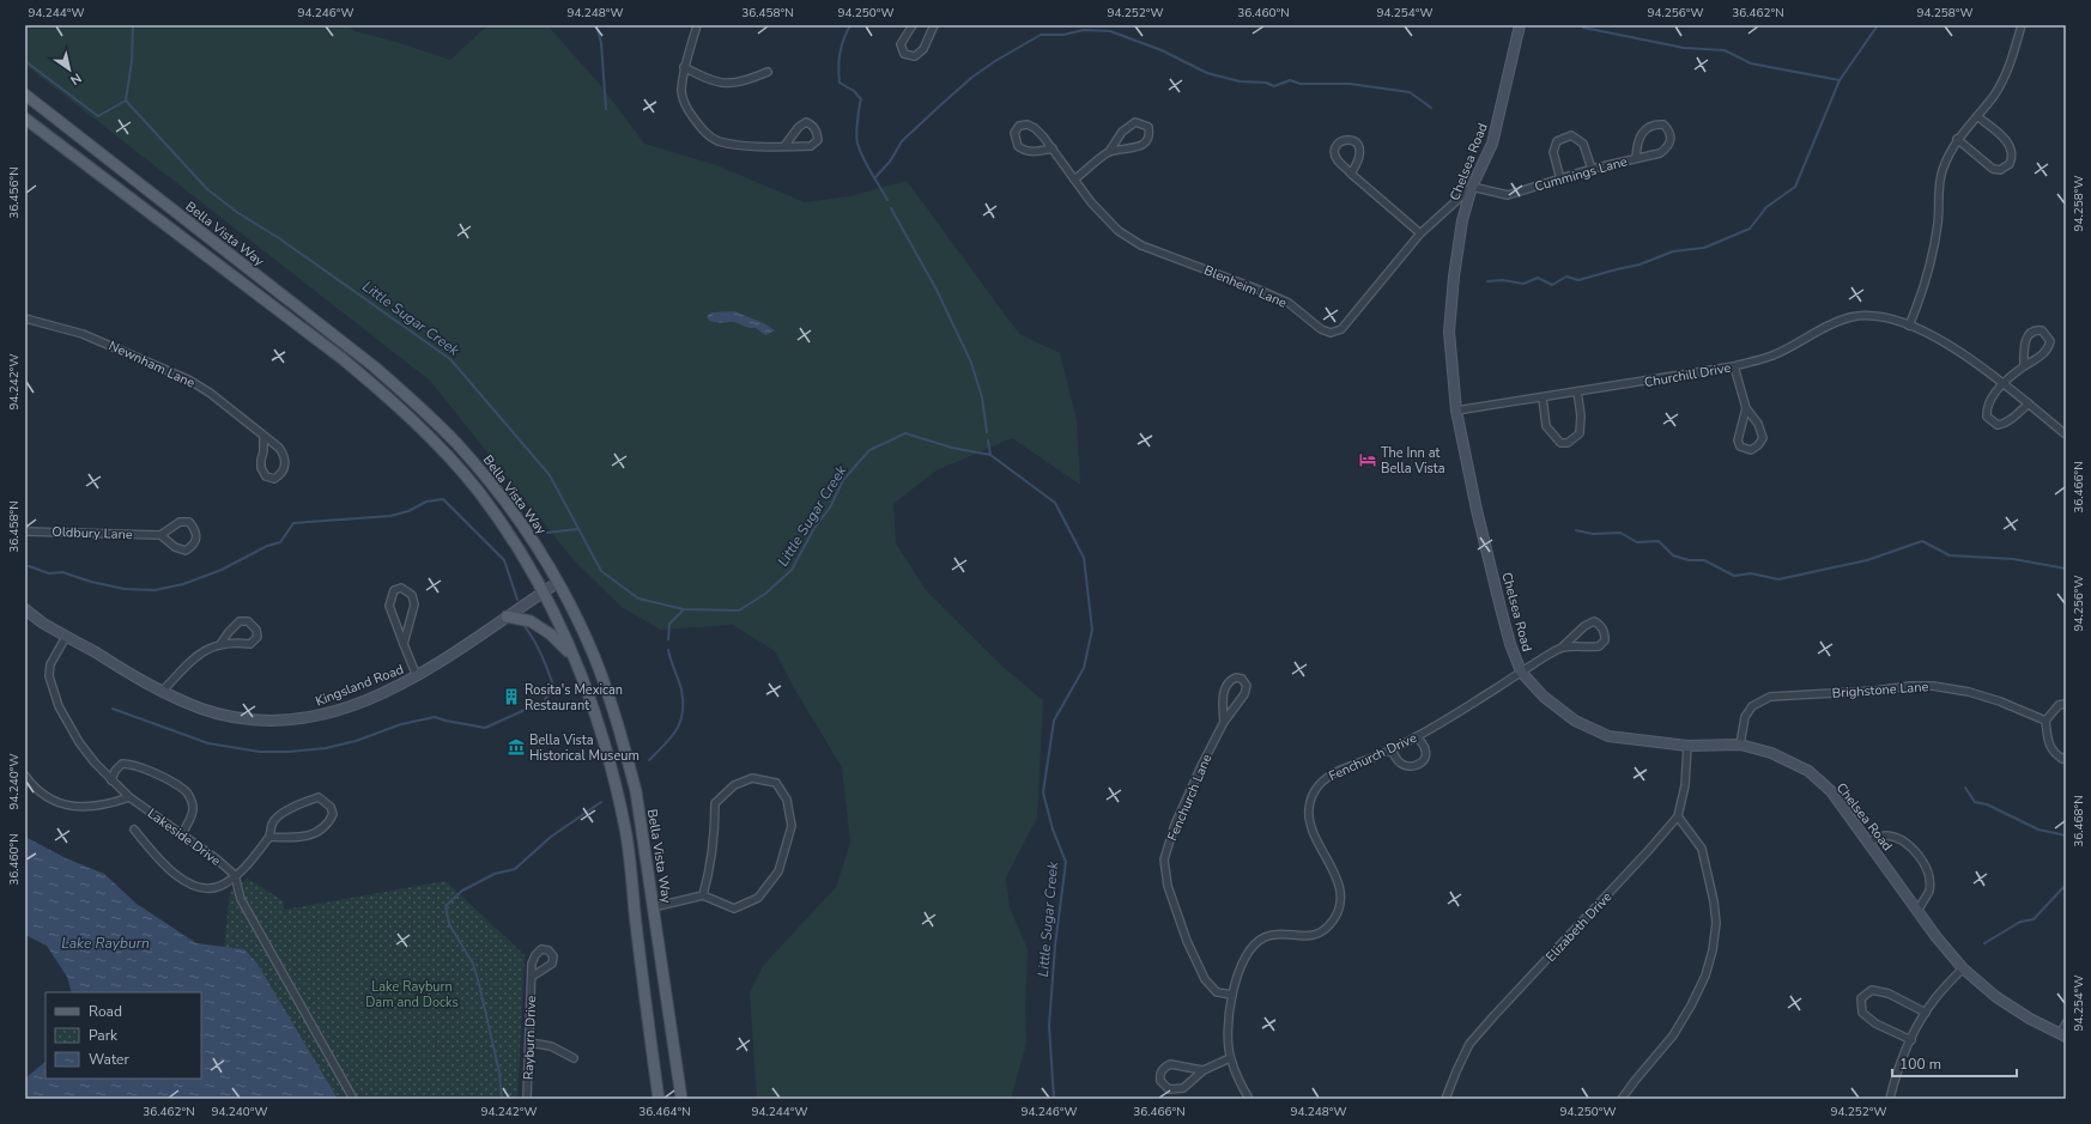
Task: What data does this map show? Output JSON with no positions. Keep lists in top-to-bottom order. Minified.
{"streets":{"main road":["Bella Vista Way"],"street":["Chelsea Road","Cummings Lane","Blenheim Lane","Newnham Lane","Churchill Drive","Oldbury Lane","Kingsland Road","Brighstone Lane","Fenchurch Drive","Fenchurch Lane","Lakeside Drive","Elizabeth Drive","Rayburn Drive"]},"crossings":[["Chelsea Road","Cummings Lane"],["Chelsea Road","Blenheim Lane"],["Chelsea Road","Churchill Drive"],["Chelsea Road","Brighstone Lane"],["Chelsea Road","Fenchurch Drive"],["Chelsea Road","Elizabeth Drive"],["Cummings Lane","Blenheim Lane"],["Bella Vista Way","Kingsland Road"],["Kingsland Road","Lakeside Drive"],["Fenchurch Drive","Fenchurch Lane"]],"water":["Little Sugar Creek","Lake Rayburn"],"parks":["Lake Rayburn Dam and Docks"],"places":{"hotel":["The Inn at Bella Vista"],"building":["Rosita's Mexican Restaurant"],"museum":["Bella Vista Historical Museum"]},"legend":["Road","Park","Water"],"scale_bar":"100 m","north":"bottom right","coordinates":["94.244°W","94.246°W","94.248°W","36.458°N","94.250°W","94.252°W","36.460°N","94.254°W","94.256°W","36.462°N","94.258°W","36.456°N","94.242°W","36.466°N","94.240°W","36.468°N","36.464°N"]}
